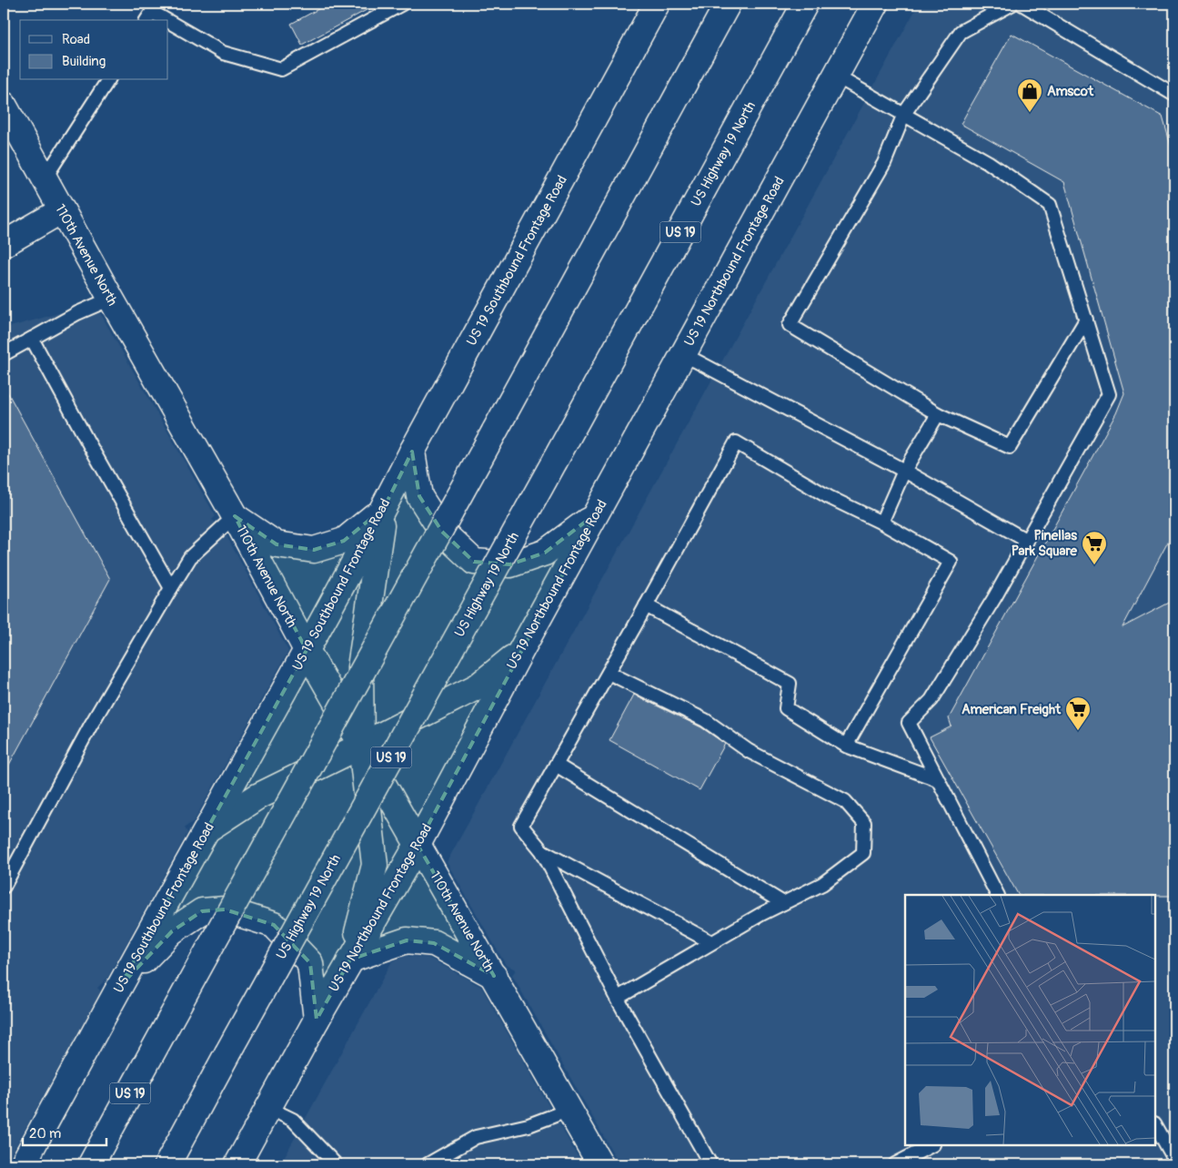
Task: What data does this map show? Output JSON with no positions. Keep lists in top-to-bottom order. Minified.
{"streets":{"main road":["US Highway 19 North","US 19","110th Avenue North","US 19 Southbound Frontage Road","US 19 Northbound Frontage Road"]},"crossings":[["110th Avenue North","US 19 Southbound Frontage Road"],["110th Avenue North","US 19 Northbound Frontage Road"]],"places":{"shop":["Amscot"],"supermarket":["Pinellas Park Square","American Freight"]},"legend":["Road","Building"],"scale_bar":"20 m"}
